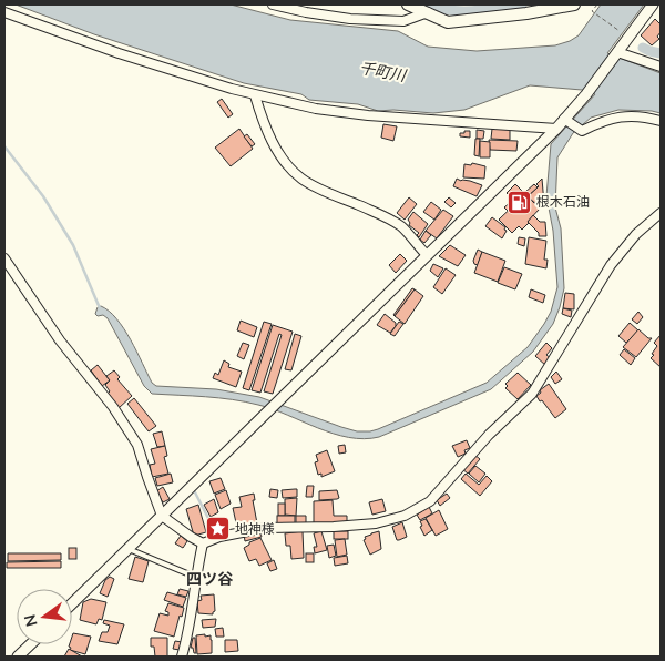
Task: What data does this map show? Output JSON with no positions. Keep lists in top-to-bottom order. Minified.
{"districts":["四ツ谷"],"water":["千町川"],"places":{"fuel station":["根木石油"],"place":["地神様"]},"north":"left"}
